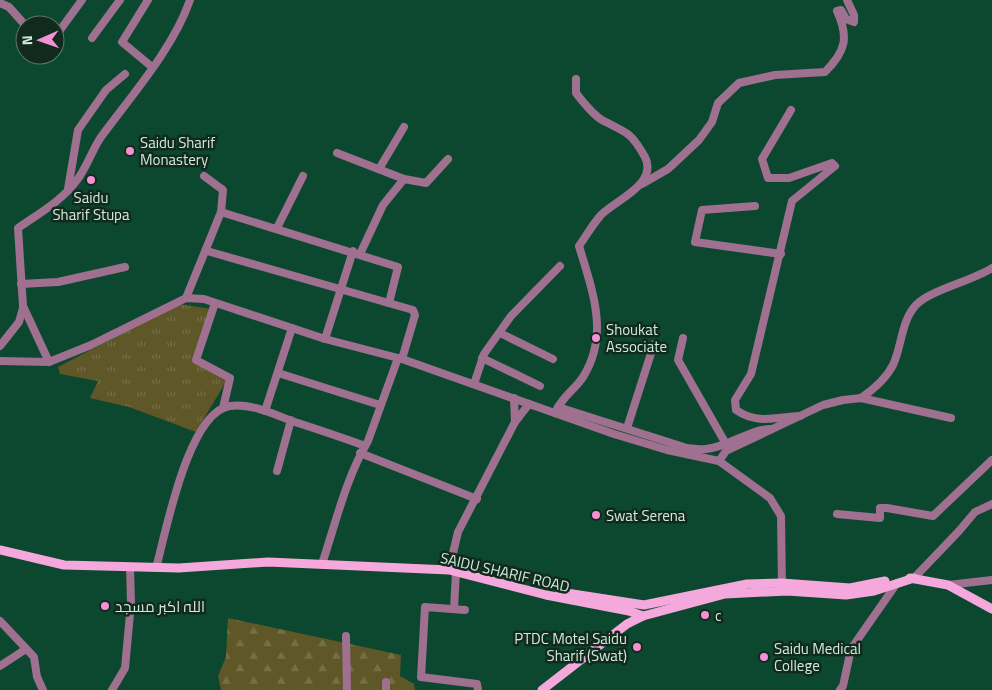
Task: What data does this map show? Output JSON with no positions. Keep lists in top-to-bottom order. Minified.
{"streets":{"main road":["SAIDU SHARIF ROAD"]},"places":["Saidu Sharif Monastery","Saidu Sharif Stupa","Shoukat Associate","Swat Serena","اللہ اکبر مسجد","c","PTDC Motel Saidu Sharif (Swat)","Saidu Medical College"],"north":"left"}
